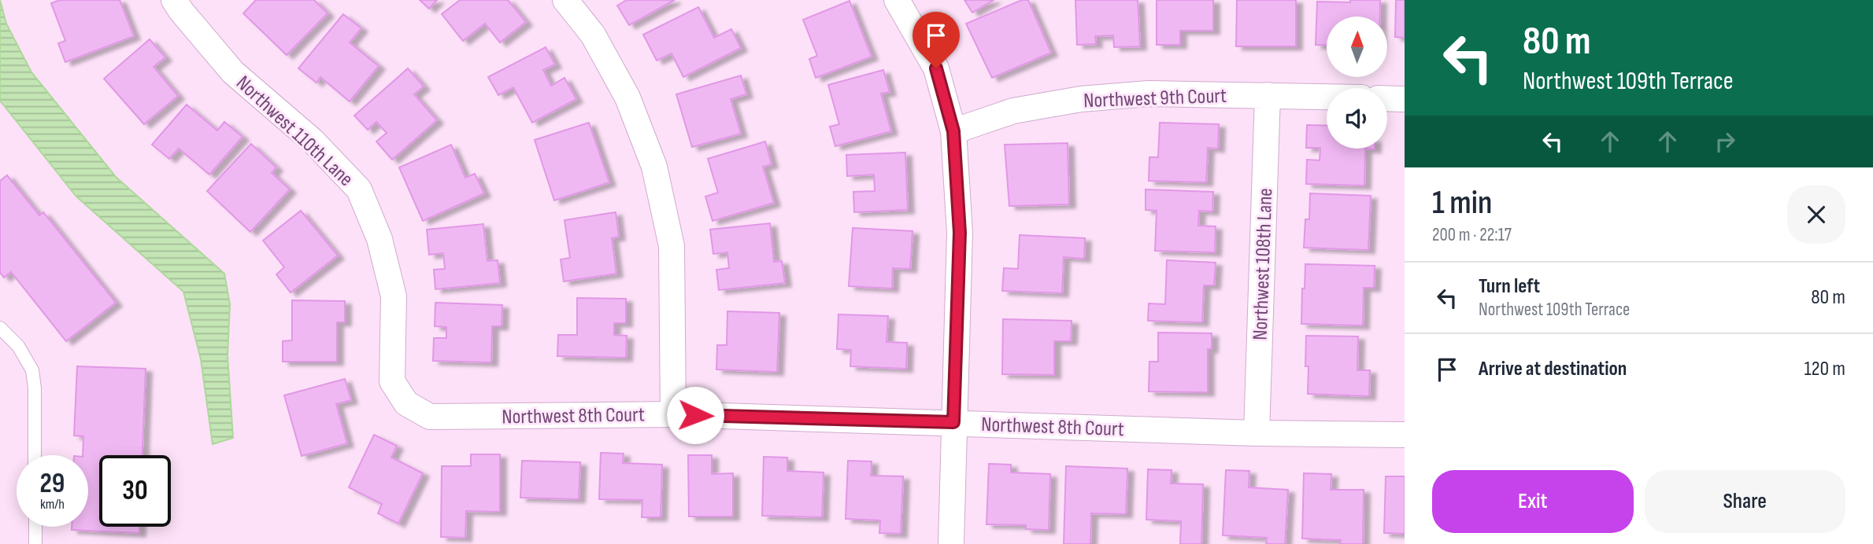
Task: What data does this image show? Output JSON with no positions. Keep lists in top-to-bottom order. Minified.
{"streets":{"street":["Northwest 9th Court","Northwest 110th Lane","Northwest 108th Lane","Northwest 8th Court"]},"crossings":[["Northwest 9th Court","Northwest 108th Lane"],["Northwest 110th Lane","Northwest 8th Court"],["Northwest 108th Lane","Northwest 8th Court"]],"north":"top","page":{"turn":["80 m","Northwest 109th Terrace"],"heading":["1 min","200 m · 22:17"],"list":[{"name":"Turn left","note":"Northwest 109th Terrace","value":"80 m"},{"name":"Arrive at destination","value":"120 m"}],"speed":"29 km/h","limit":"30","buttons":["Exit","Share"]}}
